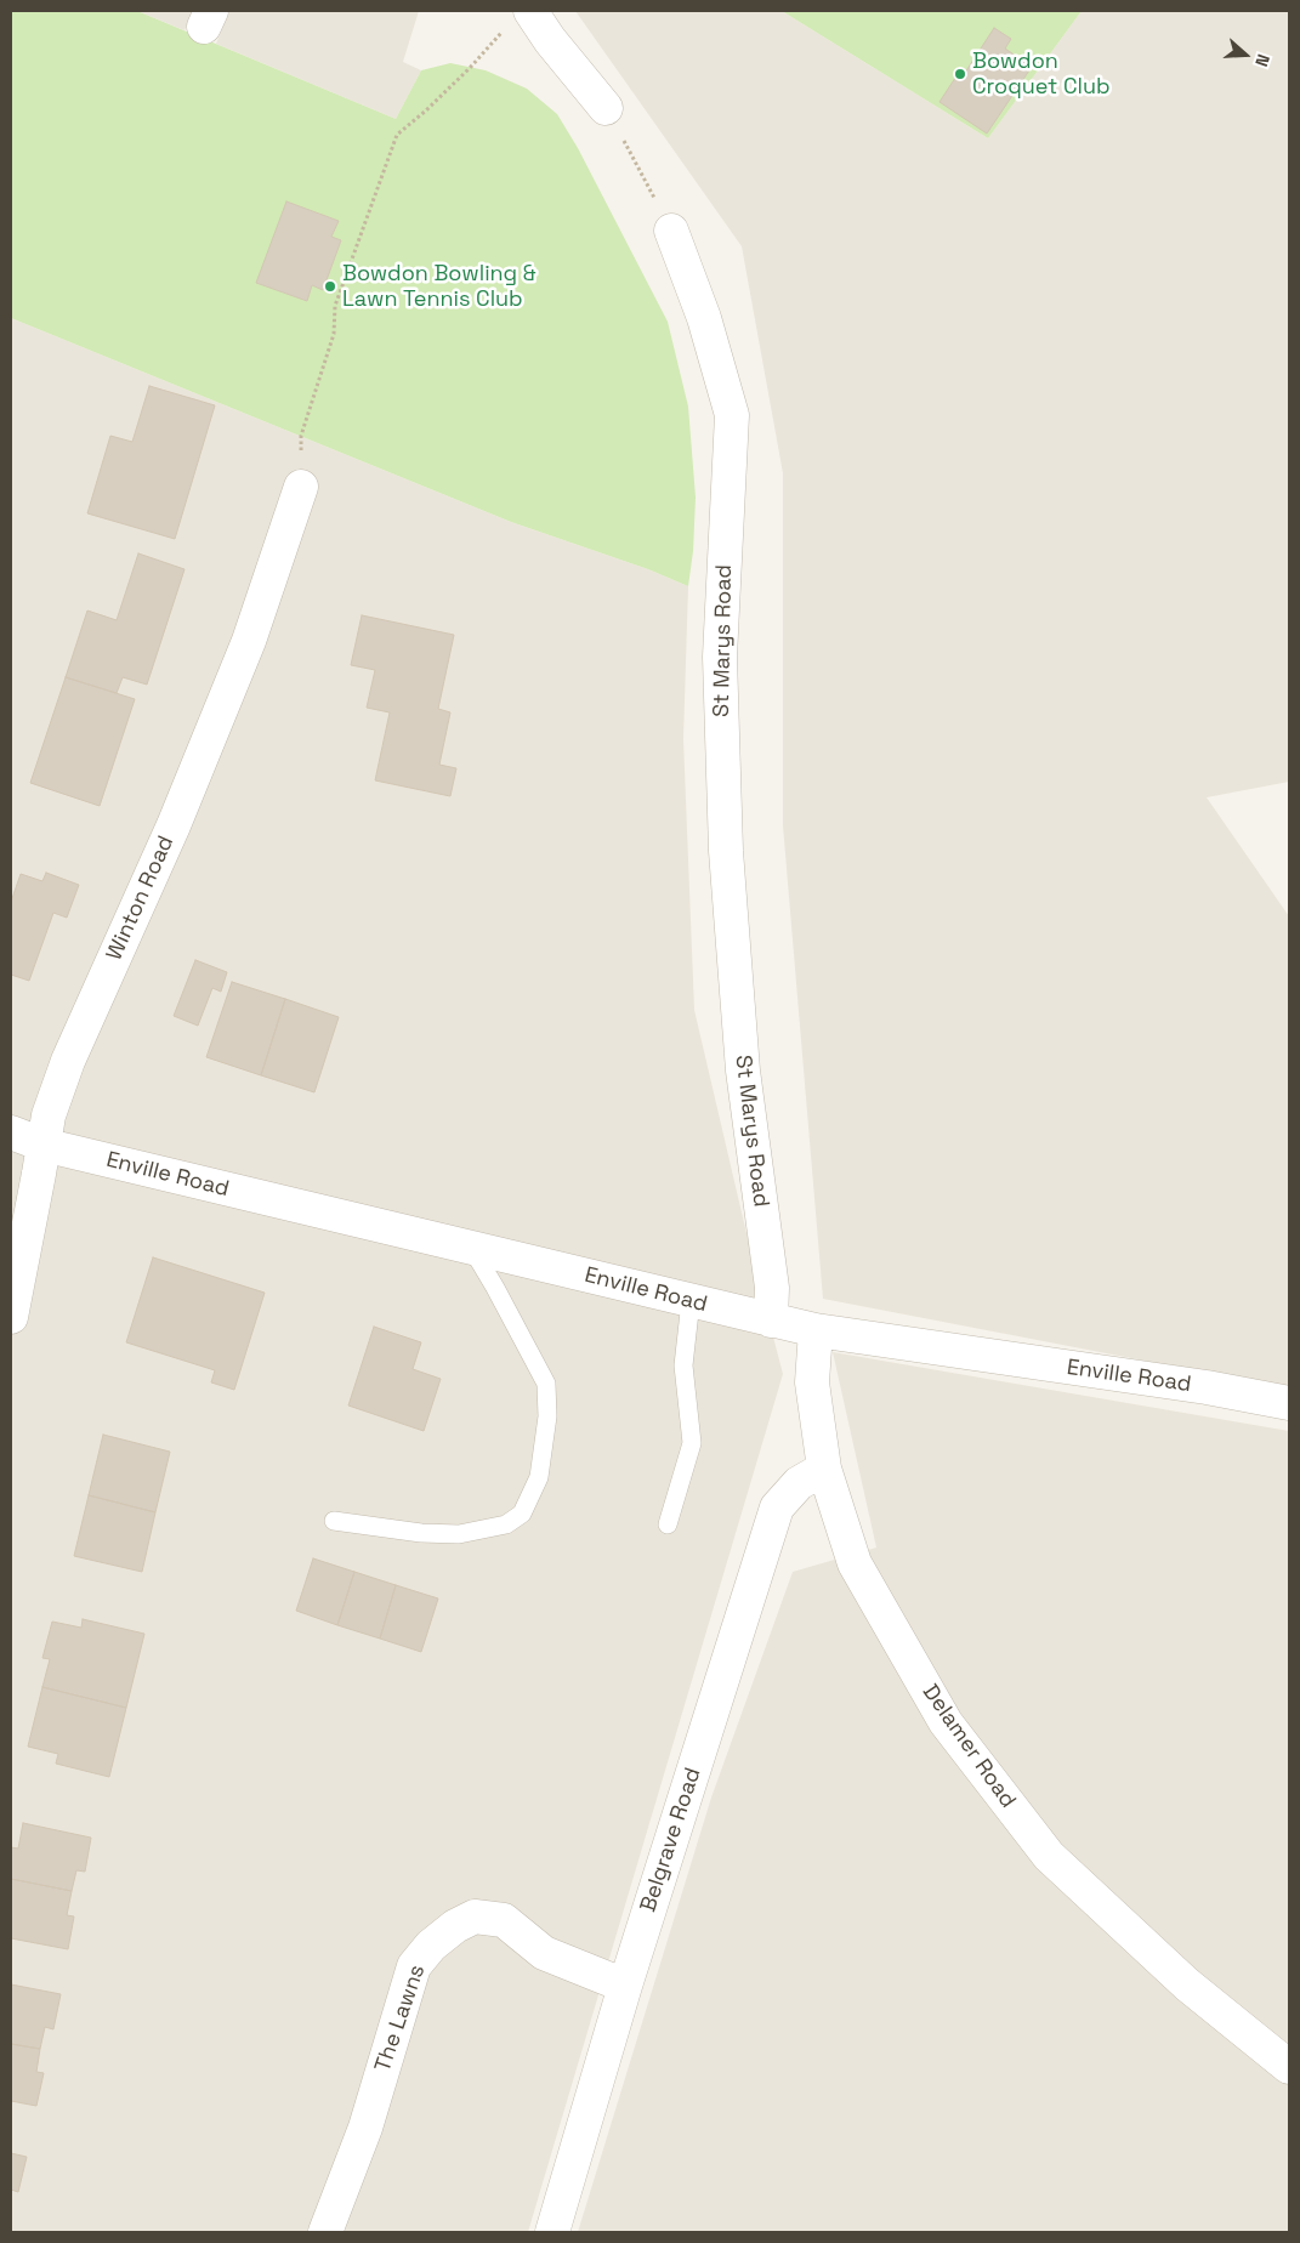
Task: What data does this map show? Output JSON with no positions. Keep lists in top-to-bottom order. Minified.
{"streets":{"street":["St Marys Road","Winton Road","Enville Road","Delamer Road","Belgrave Road","The Lawns"]},"crossings":[["St Marys Road","Enville Road"],["Winton Road","Enville Road"],["Enville Road","Delamer Road"],["Delamer Road","Belgrave Road"],["Belgrave Road","The Lawns"]],"places":["Bowdon Croquet Club","Bowdon Bowling & Lawn Tennis Club"],"north":"right"}
